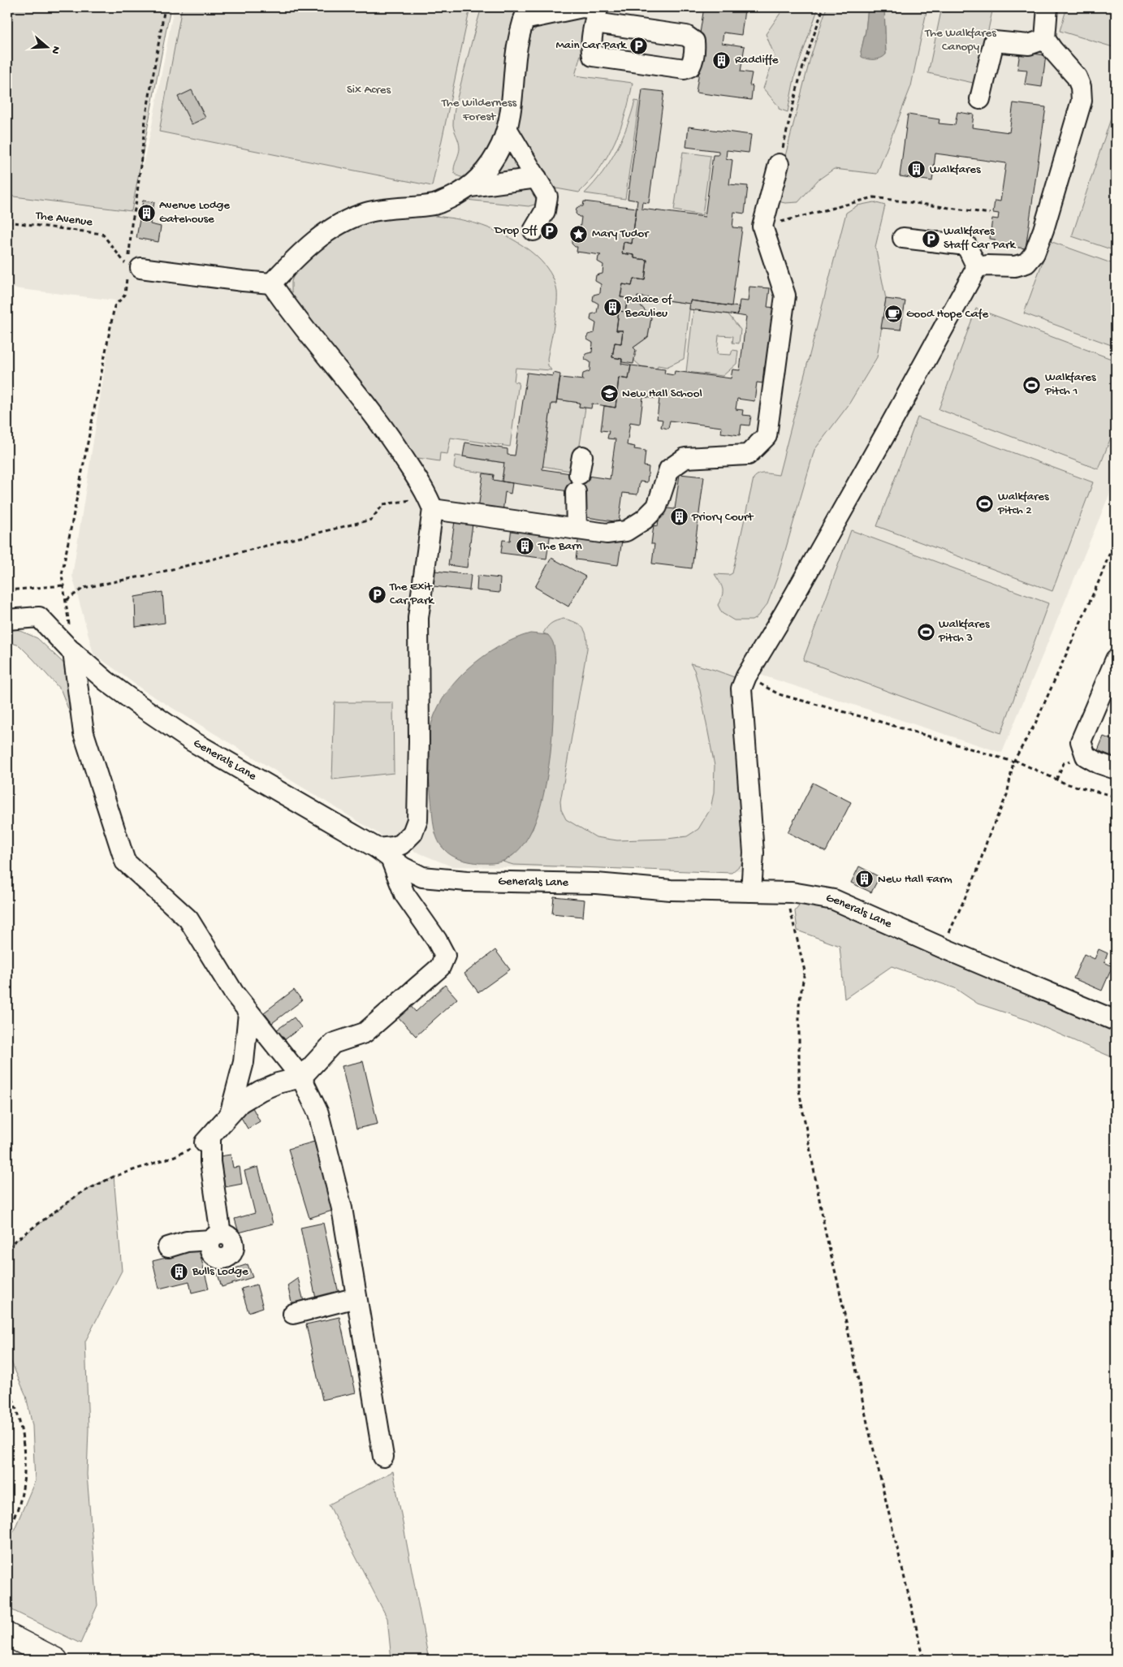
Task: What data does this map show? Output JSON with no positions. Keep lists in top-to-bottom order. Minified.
{"streets":{"street":["Generals Lane"],"path":["The Avenue"]},"parks":["The Walkfares Canopy","Six Acres","The Wilderness Forest"],"places":{"parking":["Main Car Park","Drop Off","Walkfares Staff Car Park","The Exit Car Park"],"building":["Radcliffe","Walkfares","Avenue Lodge Gatehouse","Palace of Beaulieu","Priory Court","The Barn","New Hall Farm","Bulls Lodge"],"place":["Mary Tudor"],"cafe":["Good Hope Cafe"],"sports":["Walkfares Pitch 1","Walkfares Pitch 2","Walkfares Pitch 3"],"school or university":["New Hall School"]},"north":"right"}
